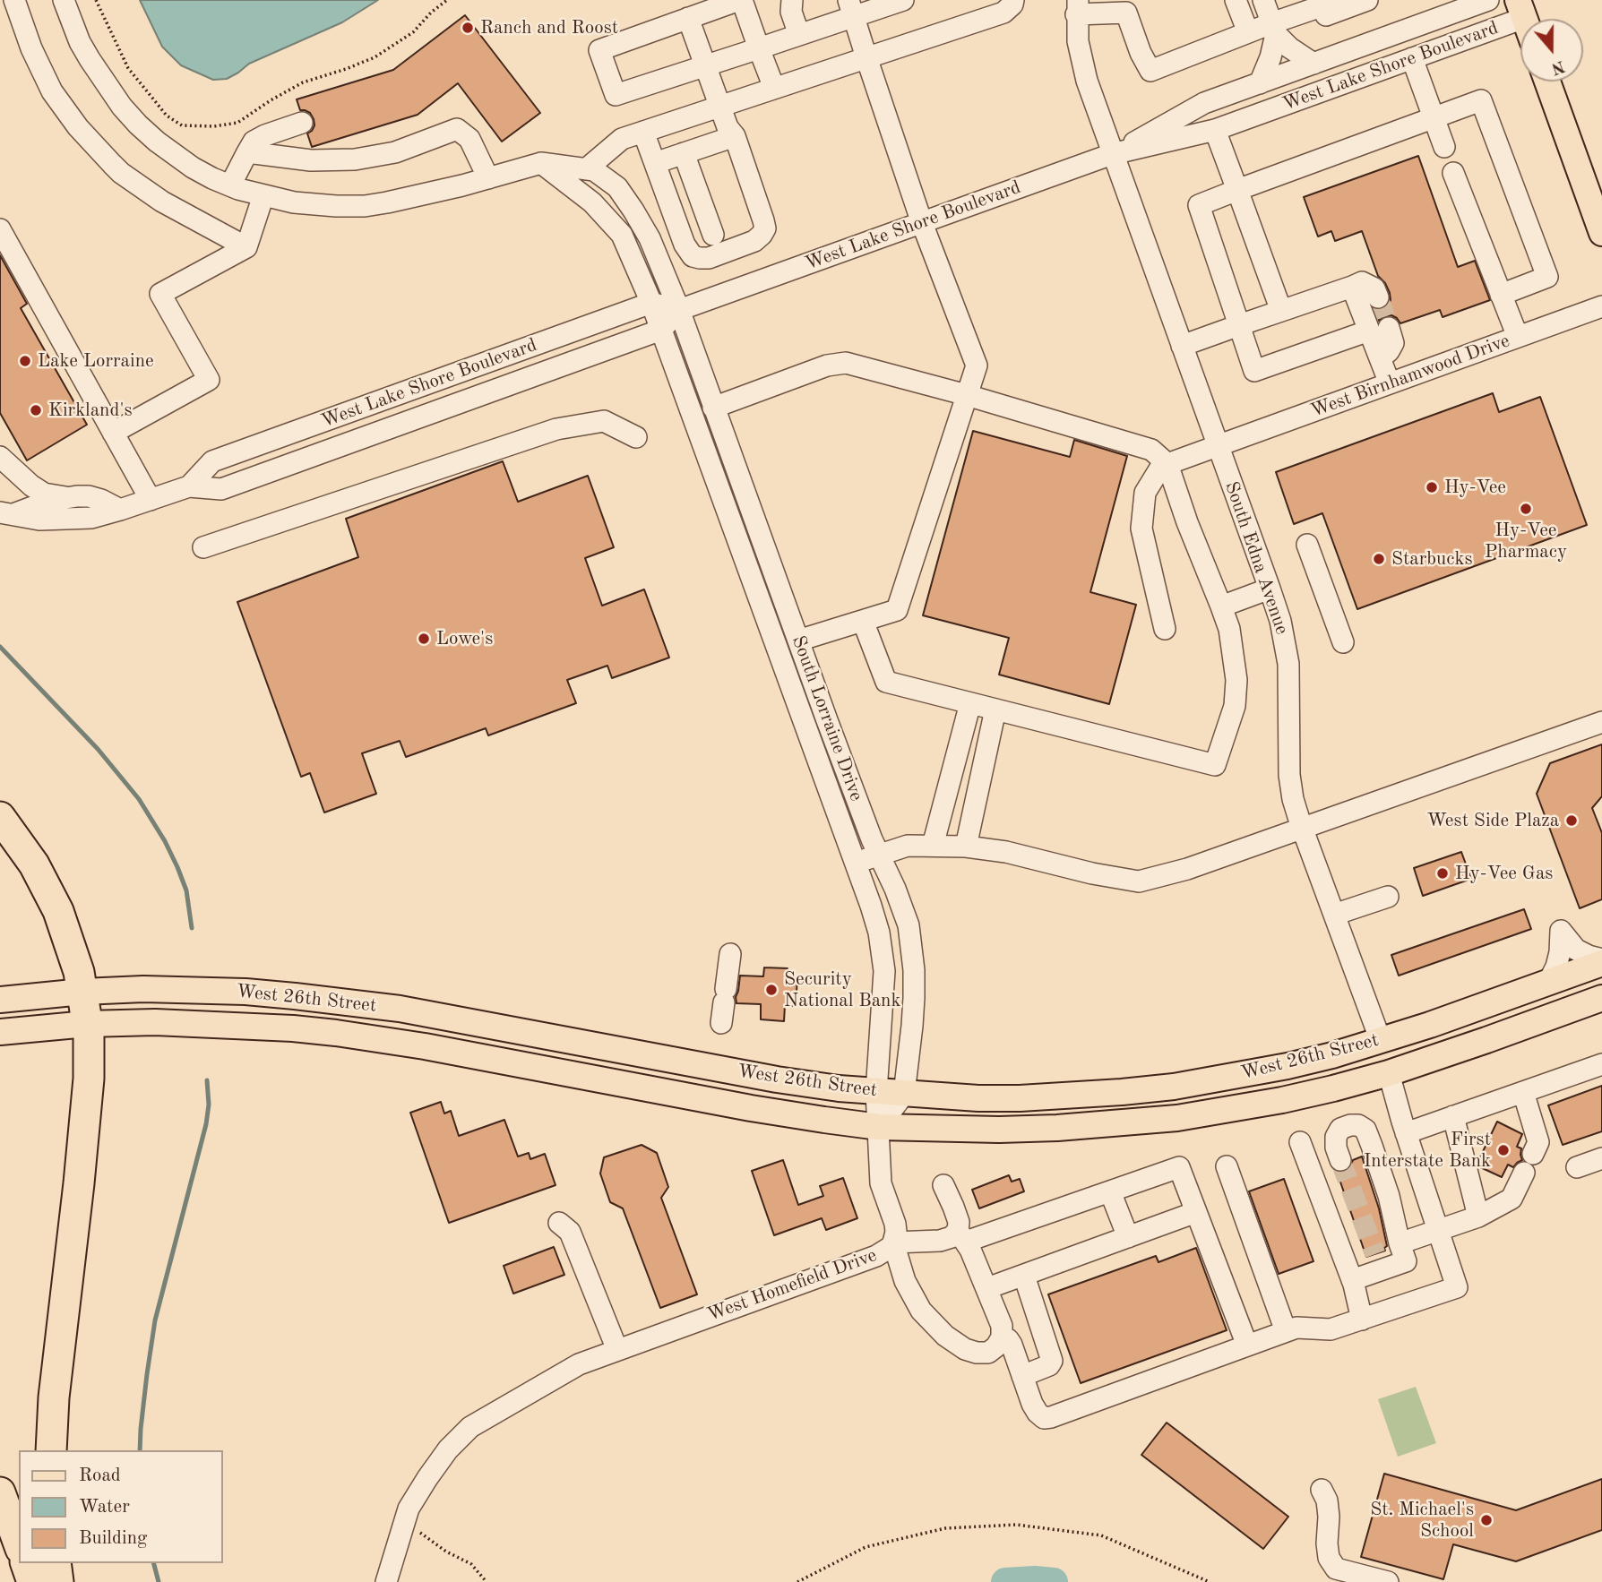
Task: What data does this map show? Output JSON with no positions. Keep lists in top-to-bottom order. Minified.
{"streets":{"main road":["West 26th Street"],"street":["West Lake Shore Boulevard","West Birnhamwood Drive","South Edna Avenue","South Lorraine Drive","West Homefield Drive"]},"crossings":[["West Lake Shore Boulevard","South Edna Avenue"],["West Lake Shore Boulevard","South Lorraine Drive"],["West Birnhamwood Drive","South Edna Avenue"],["South Edna Avenue","West 26th Street"],["South Lorraine Drive","West 26th Street"],["South Lorraine Drive","West Homefield Drive"],["West 26th Street","West Homefield Drive"]],"places":["Ranch and Roost","Lake Lorraine","Kirkland's","Hy-Vee","Hy-Vee Pharmacy","Starbucks","Lowe's","West Side Plaza","Hy-Vee Gas","Security National Bank","First Interstate Bank","St. Michael's School"],"legend":["Road","Water","Building"],"north":"bottom"}
